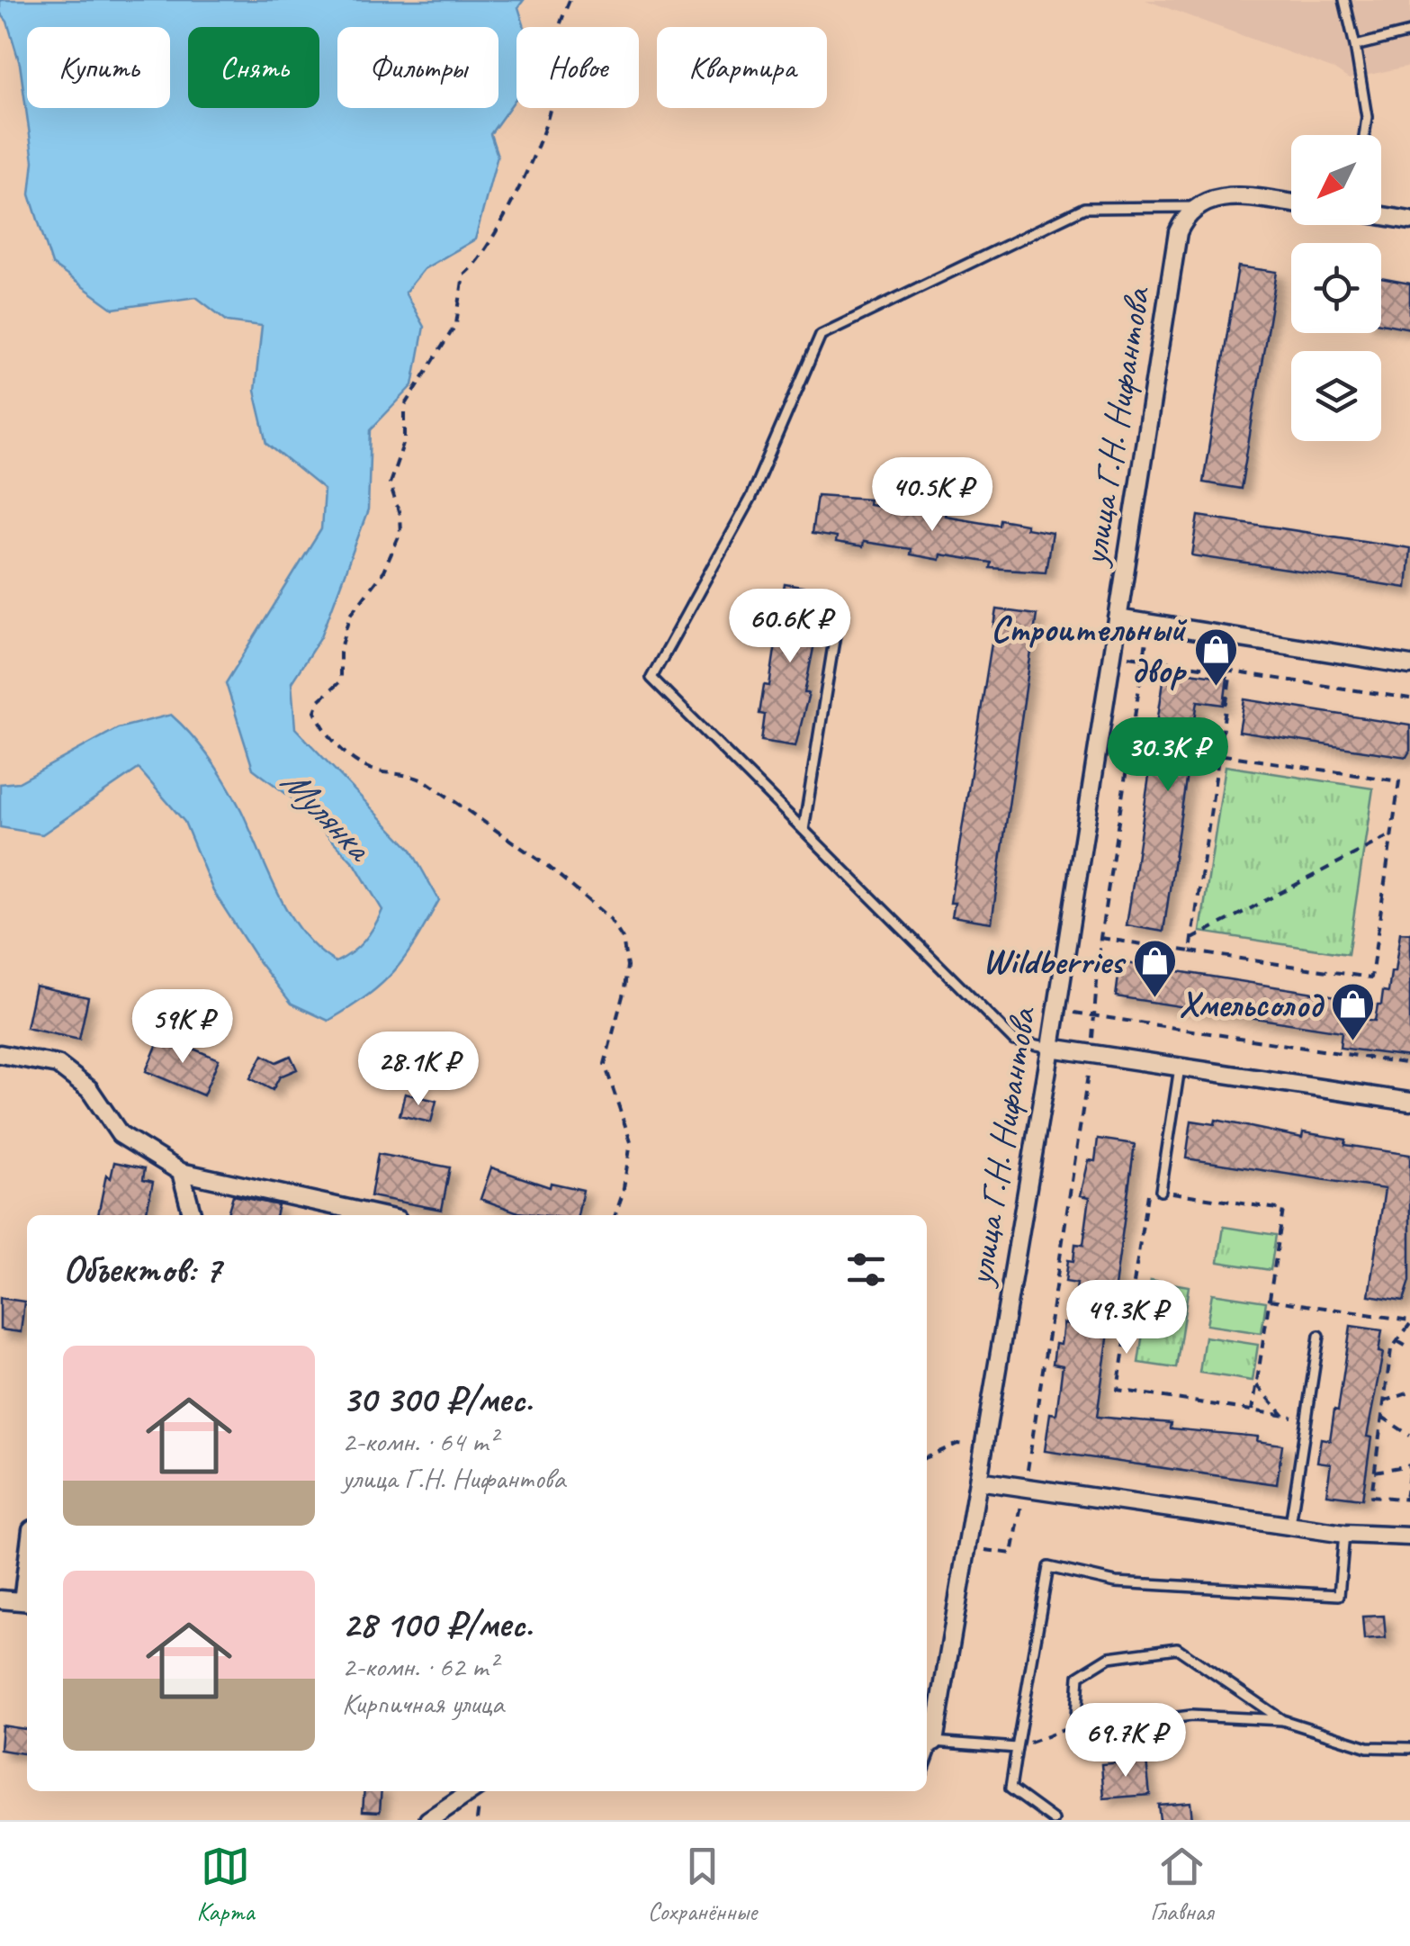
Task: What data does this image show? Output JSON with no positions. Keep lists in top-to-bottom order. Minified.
{"streets":{"street":["улица Г.Н. Нифантова"]},"water":["Мулянка"],"places":{"shop":["Строительный двор","Wildberries","Хмельсолод"]},"north":"bottom left","page":{"chip":["Купить","Снять","Фильтры","Новое","Квартира"],"price":["40.5K ₽","60.6K ₽","30.3K ₽","59K ₽","28.1K ₽","49.3K ₽","69.7K ₽"],"heading":"Объектов: 7","list":[{"name":"30 300 ₽/мес.","note":"2-комн. · 64 m² · улица Г.Н. Нифантова"},{"name":"28 100 ₽/мес.","note":"2-комн. · 62 m² · Кирпичная улица"}],"tabs":["Карта","Сохранённые","Главная"]}}
